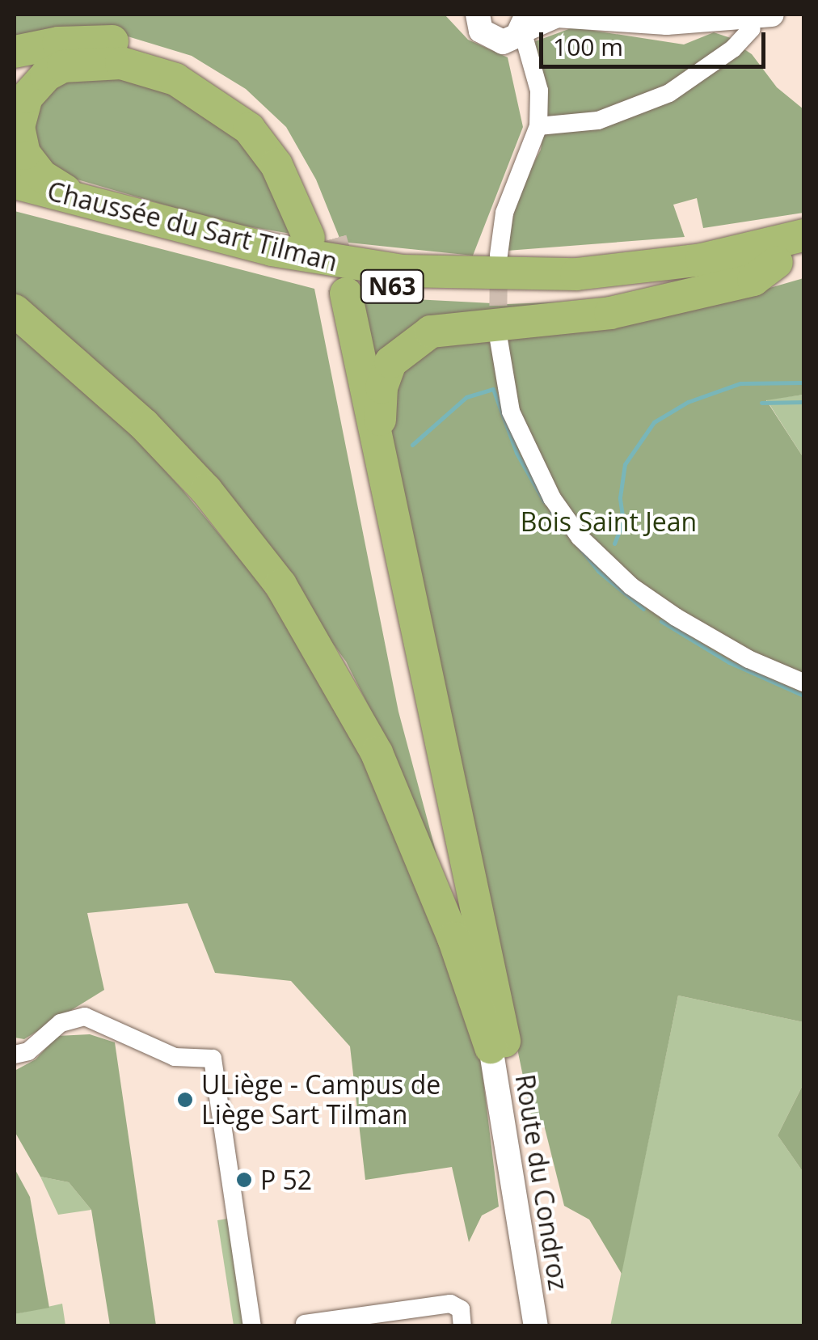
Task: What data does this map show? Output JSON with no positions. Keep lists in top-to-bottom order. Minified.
{"streets":{"highway":["Chaussée du Sart Tilman","N63"],"main road":["Route du Condroz"]},"parks":["Bois Saint Jean"],"places":["ULiège - Campus de Liège Sart Tilman","P 52"],"scale_bar":"100 m"}
